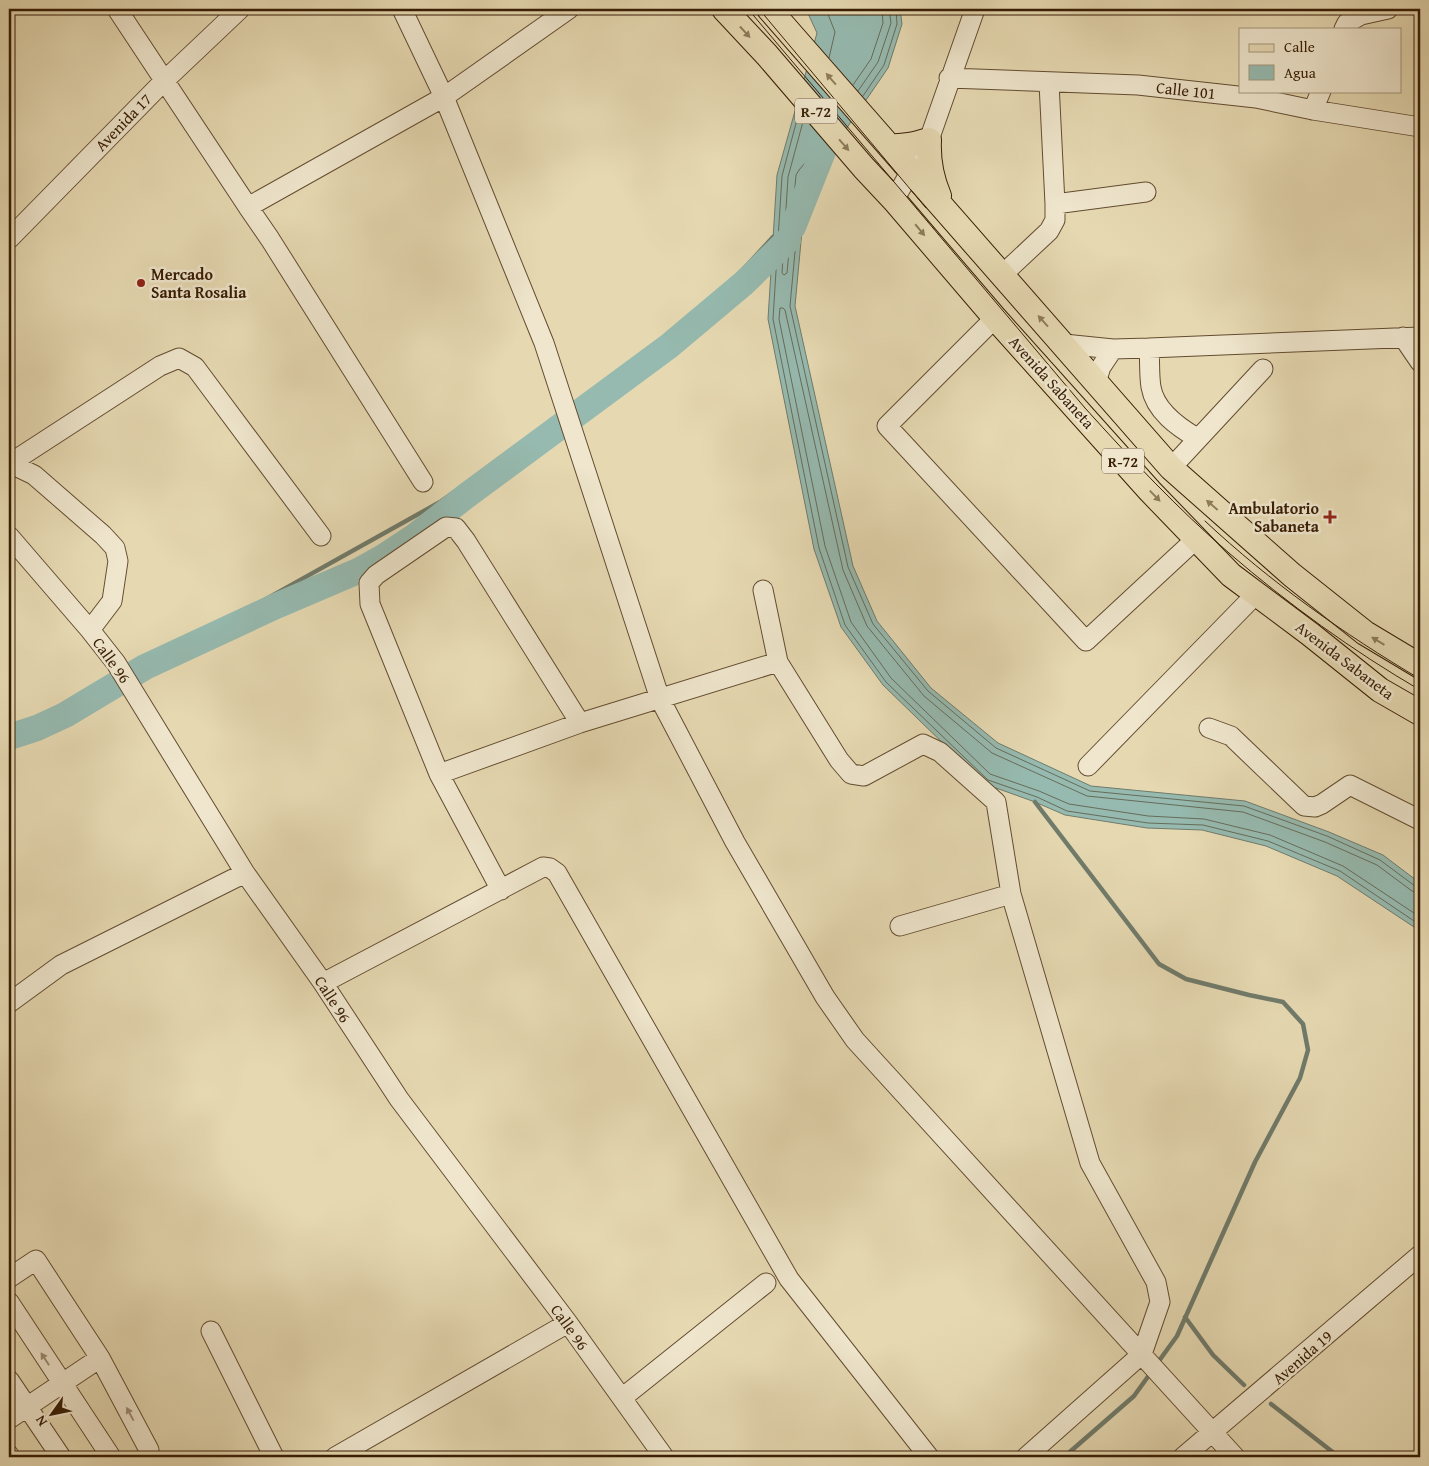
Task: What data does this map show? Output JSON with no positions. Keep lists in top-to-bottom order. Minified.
{"streets":{"main road":["R-72","Avenida Sabaneta"],"street":["Calle 101","Avenida 17","Calle 96","Avenida 19"]},"places":{"other":["Mercado Santa Rosalia"],"health":["Ambulatorio Sabaneta"]},"legend":["Calle","Agua"],"north":"bottom left"}
